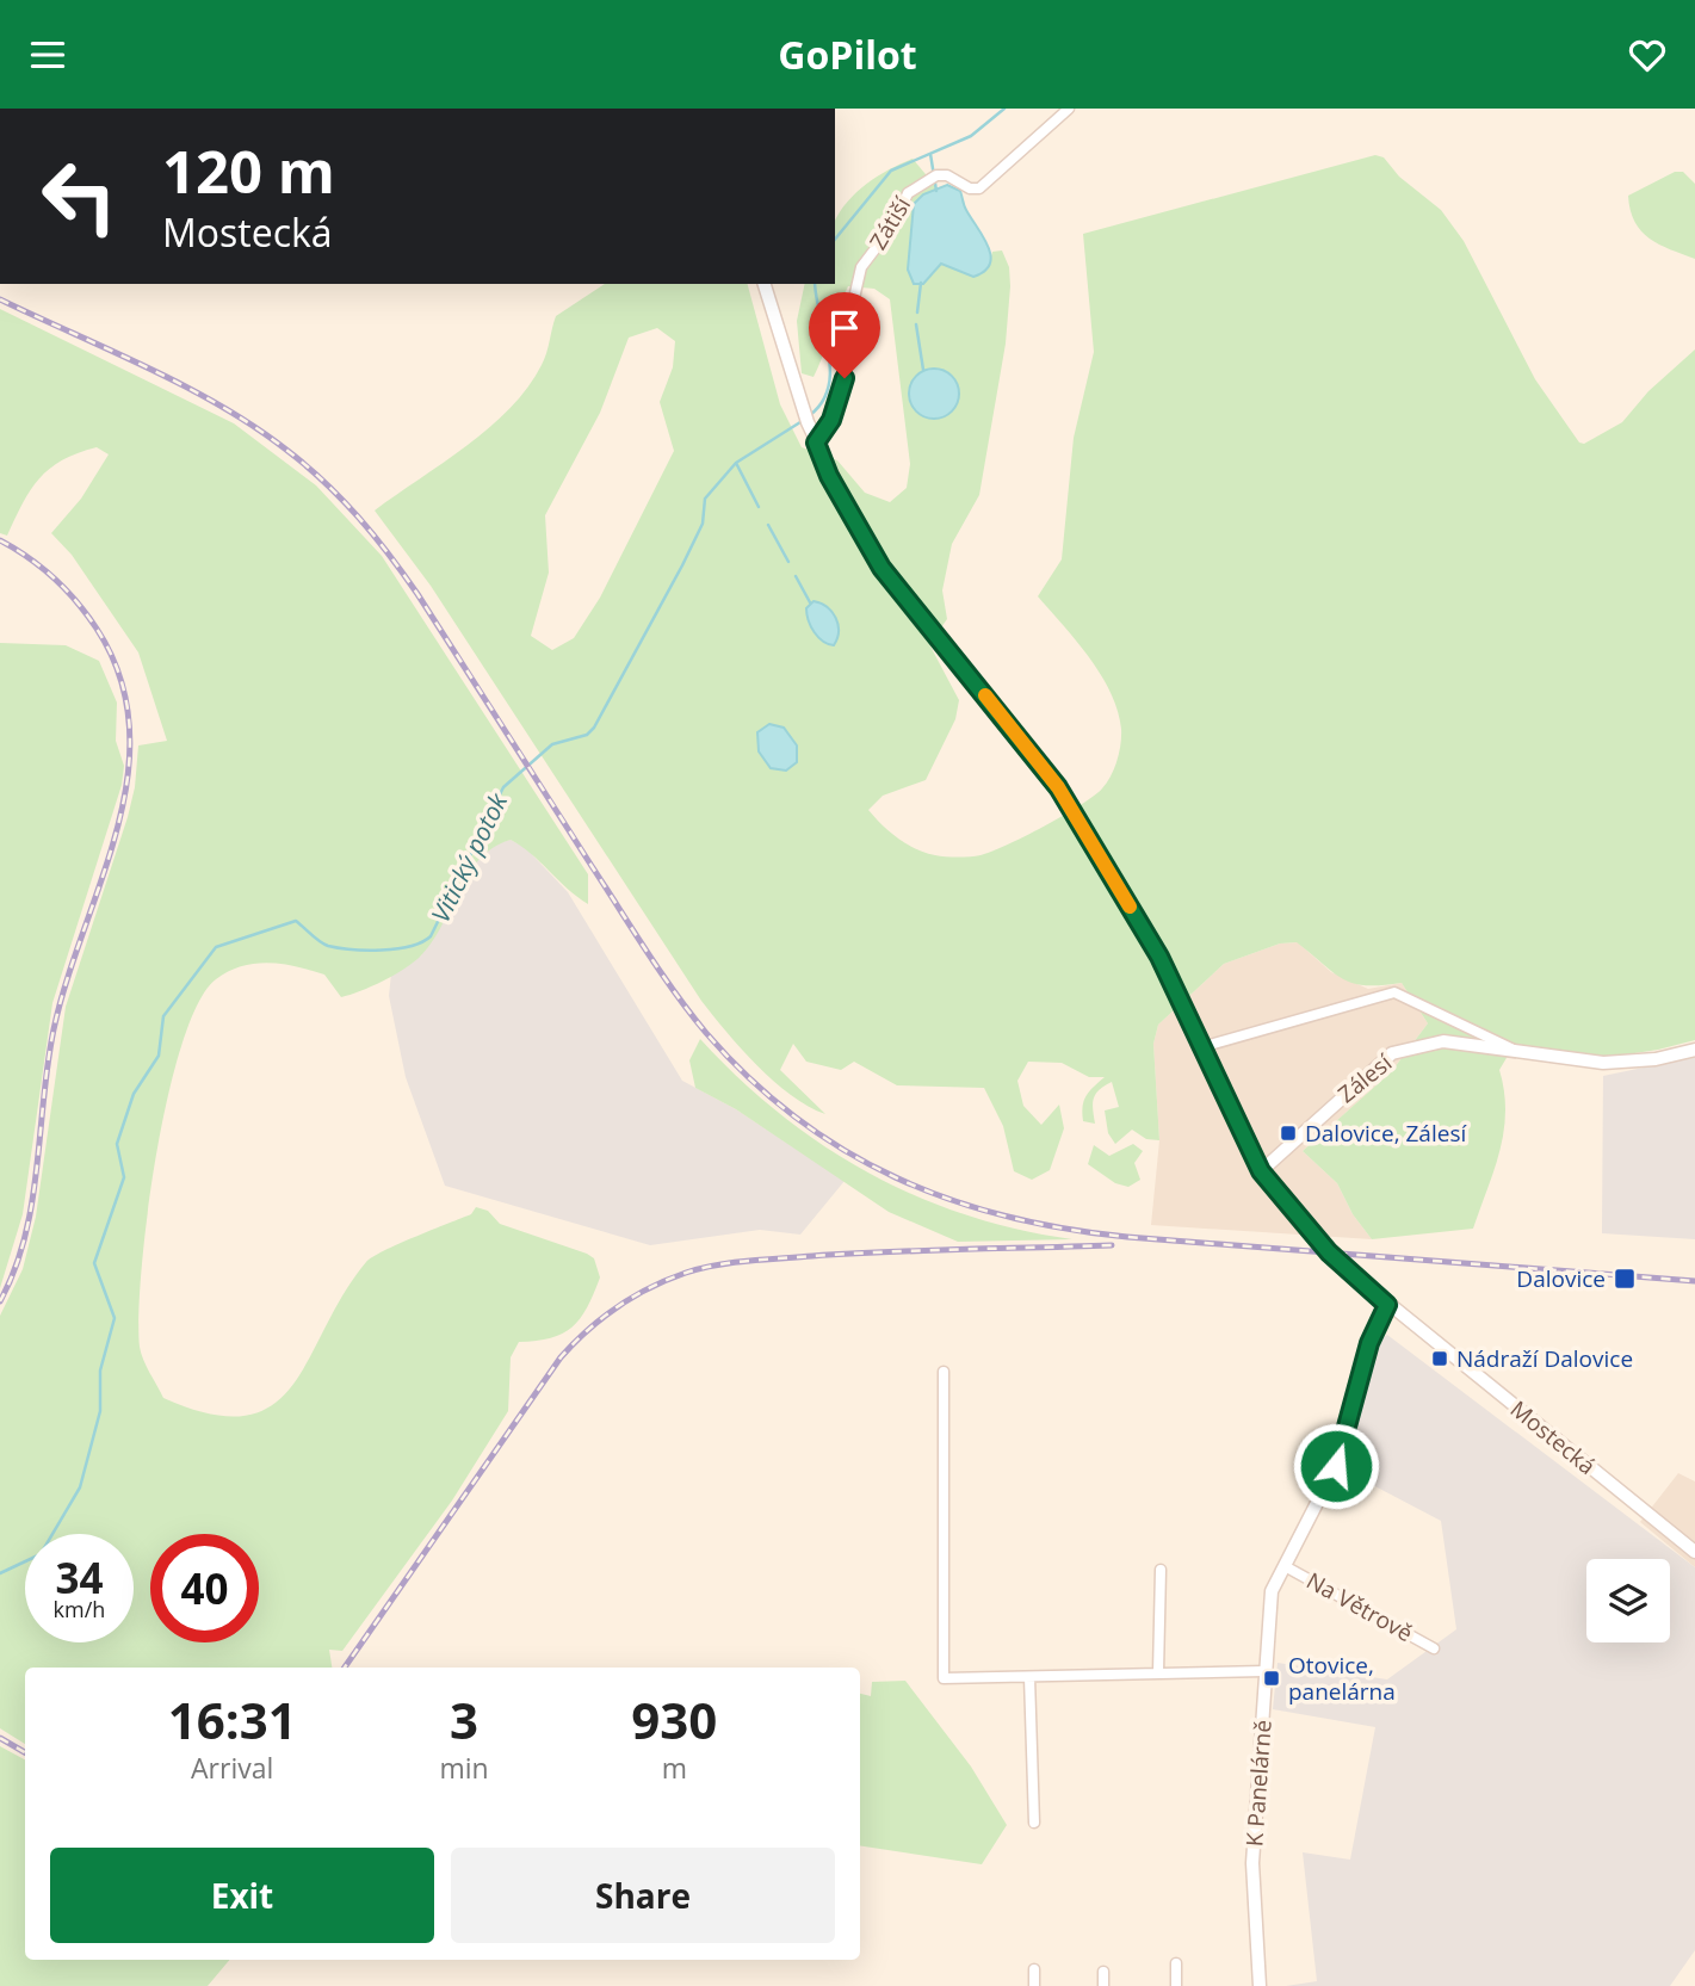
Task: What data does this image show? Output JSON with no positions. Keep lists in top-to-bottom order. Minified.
{"streets":{"street":["Zátiší","Zálesí","Mostecká","Na Větrově","K Panelárně"]},"crossings":[["Zátiší","Mostecká"],["Zálesí","Mostecká"],["Mostecká","K Panelárně"],["Na Větrově","K Panelárně"]],"water":["Vitický potok"],"places":{"transit":["Dalovice, Zálesí","Dalovice","Nádraží Dalovice","Otovice, panelárna"]},"page":{"header":"GoPilot","turn":["120 m","Mostecká"],"speed":"34 km/h","limit":"40","eta":["16:31","Arrival","3","min","930","m"],"buttons":["Exit","Share"]}}
